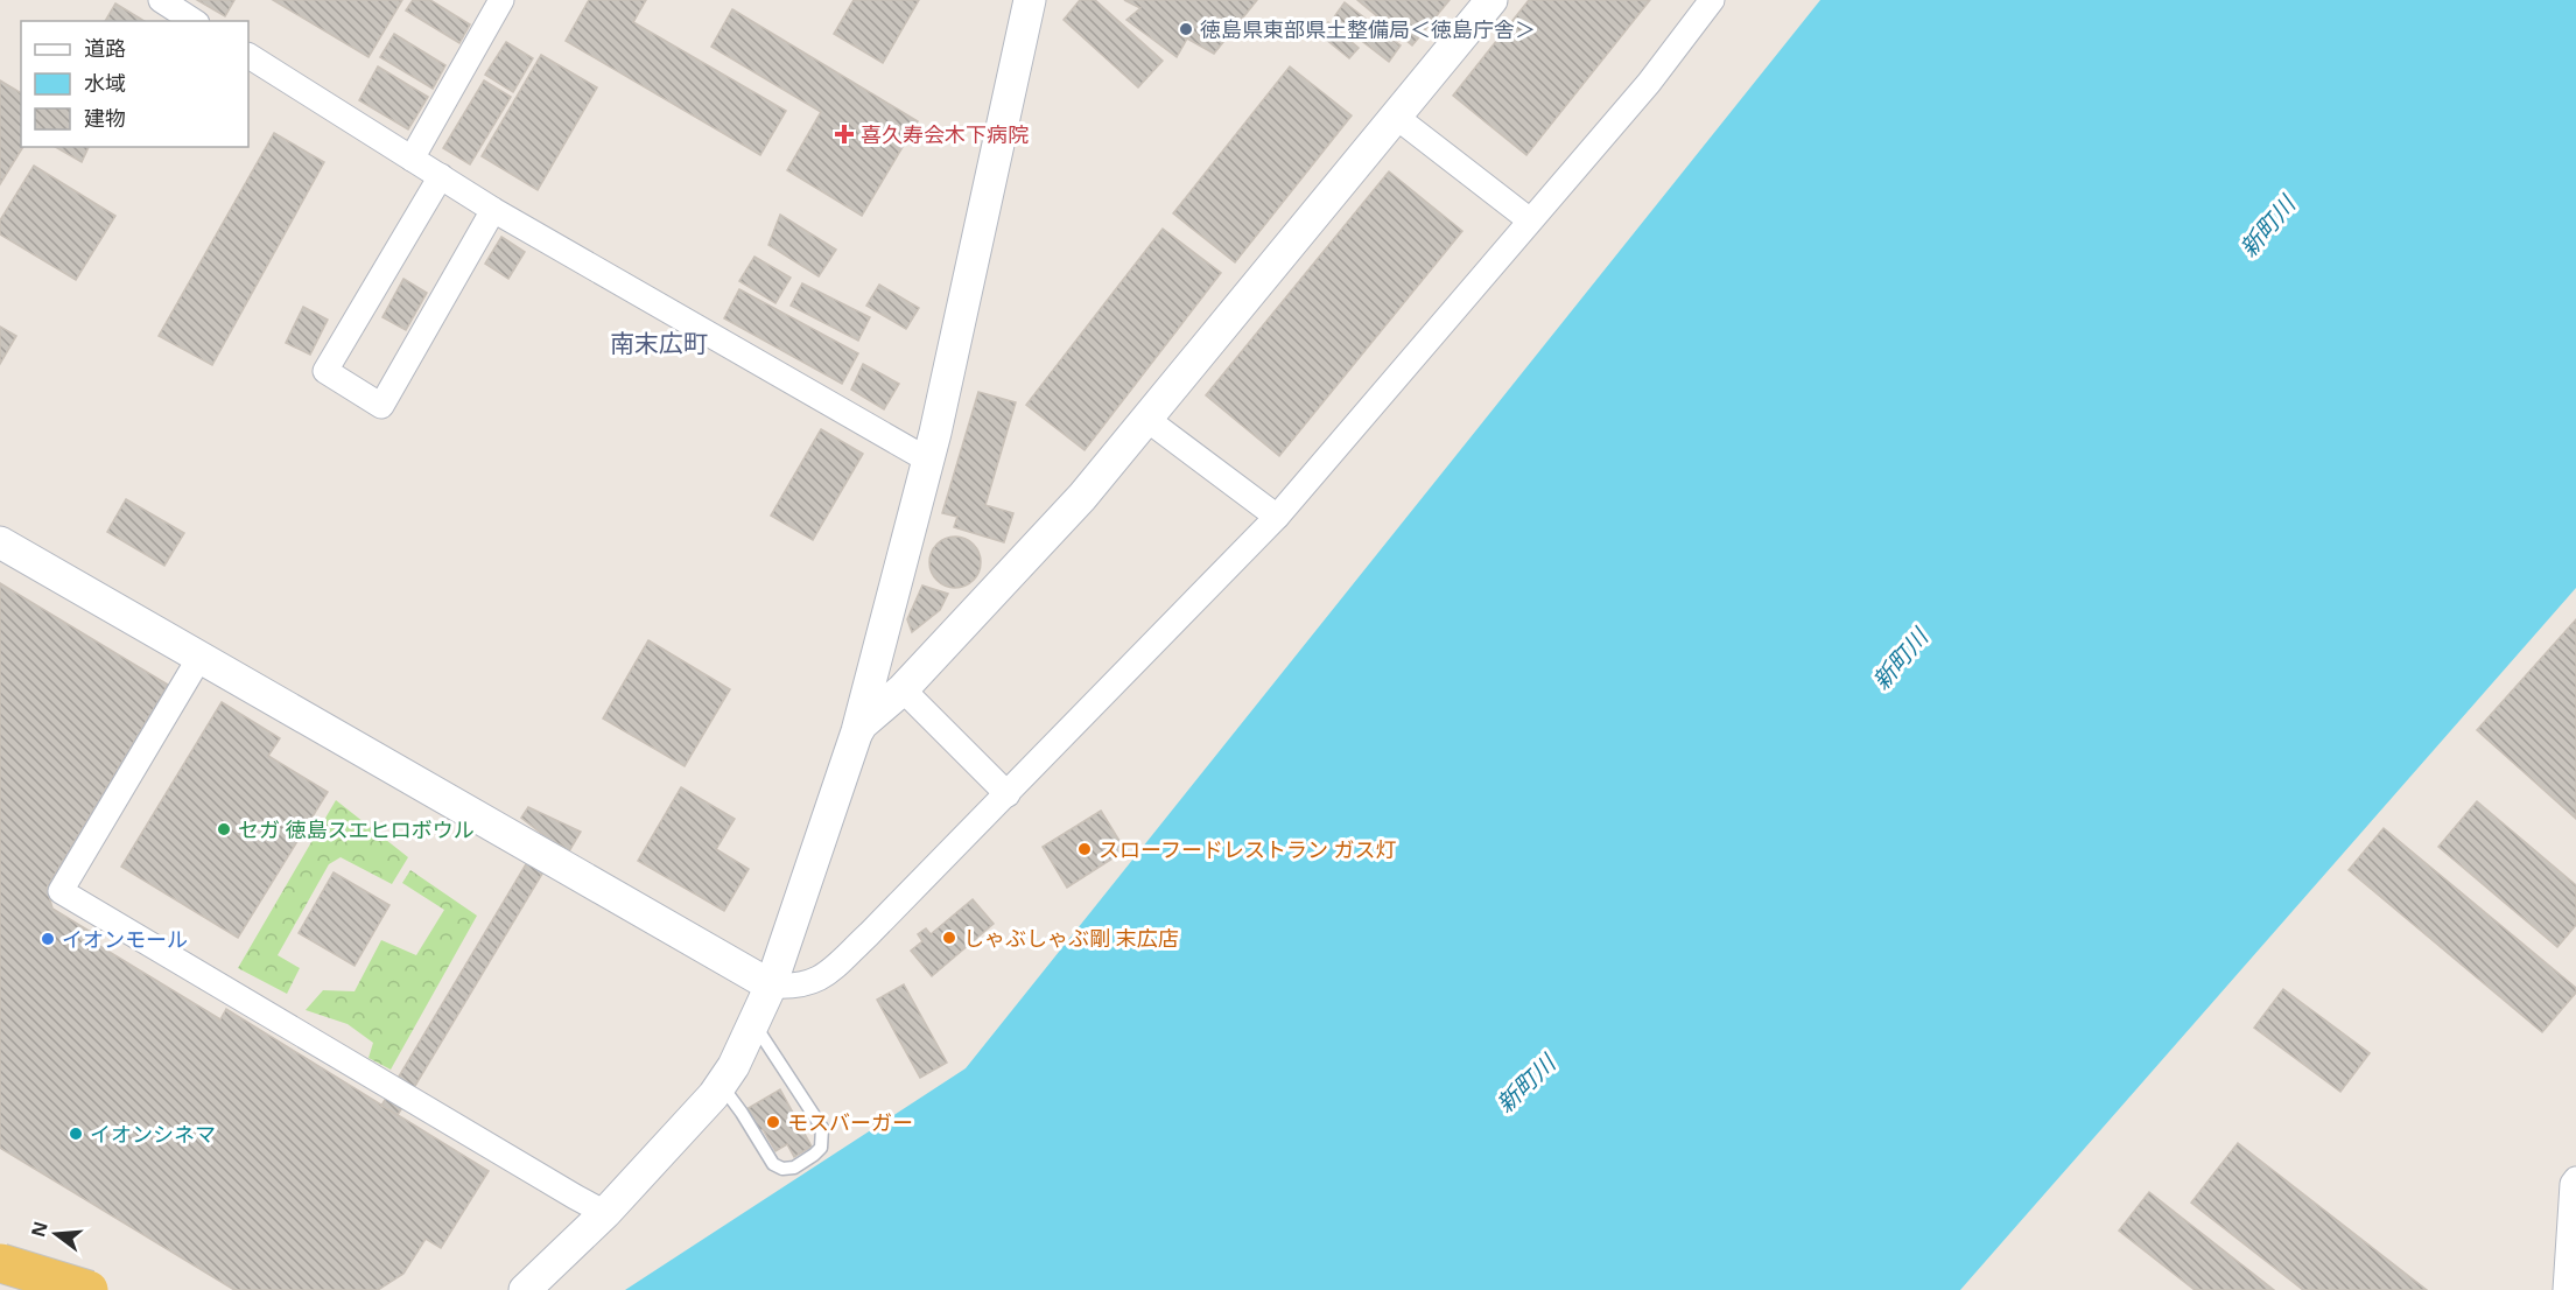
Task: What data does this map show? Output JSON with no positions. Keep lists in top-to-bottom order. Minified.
{"districts":["南末広町"],"water":["新町川"],"places":{"other":["徳島県東部県土整備局＜徳島庁舎＞","セガ 徳島スエヒロボウル","スローフードレストラン ガス灯","しゃぶしゃぶ剛 末広店","イオンモール","モスバーガー","イオンシネマ"],"health":["喜久寿会木下病院"]},"legend":["道路","水域","建物"],"north":"left"}
